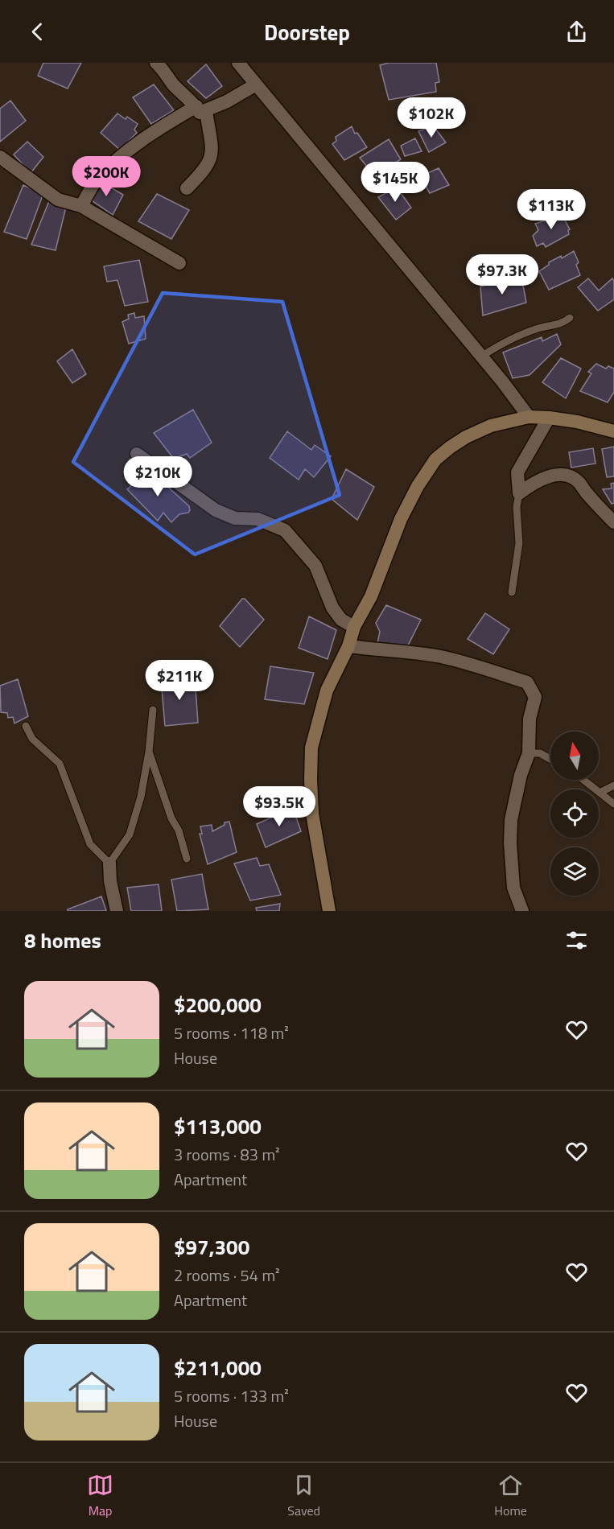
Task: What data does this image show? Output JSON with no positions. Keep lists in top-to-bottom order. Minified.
{"north":"top","page":{"header":"Doorstep","price":["$102K","$200K","$145K","$113K","$97.3K","$210K","$211K","$93.5K"],"heading":"8 homes","list":[{"name":"$200,000","note":"5 rooms · 118 m² · House"},{"name":"$113,000","note":"3 rooms · 83 m² · Apartment"},{"name":"$97,300","note":"2 rooms · 54 m² · Apartment"},{"name":"$211,000","note":"5 rooms · 133 m² · House"}],"tabs":["Map","Saved","Home"]}}
